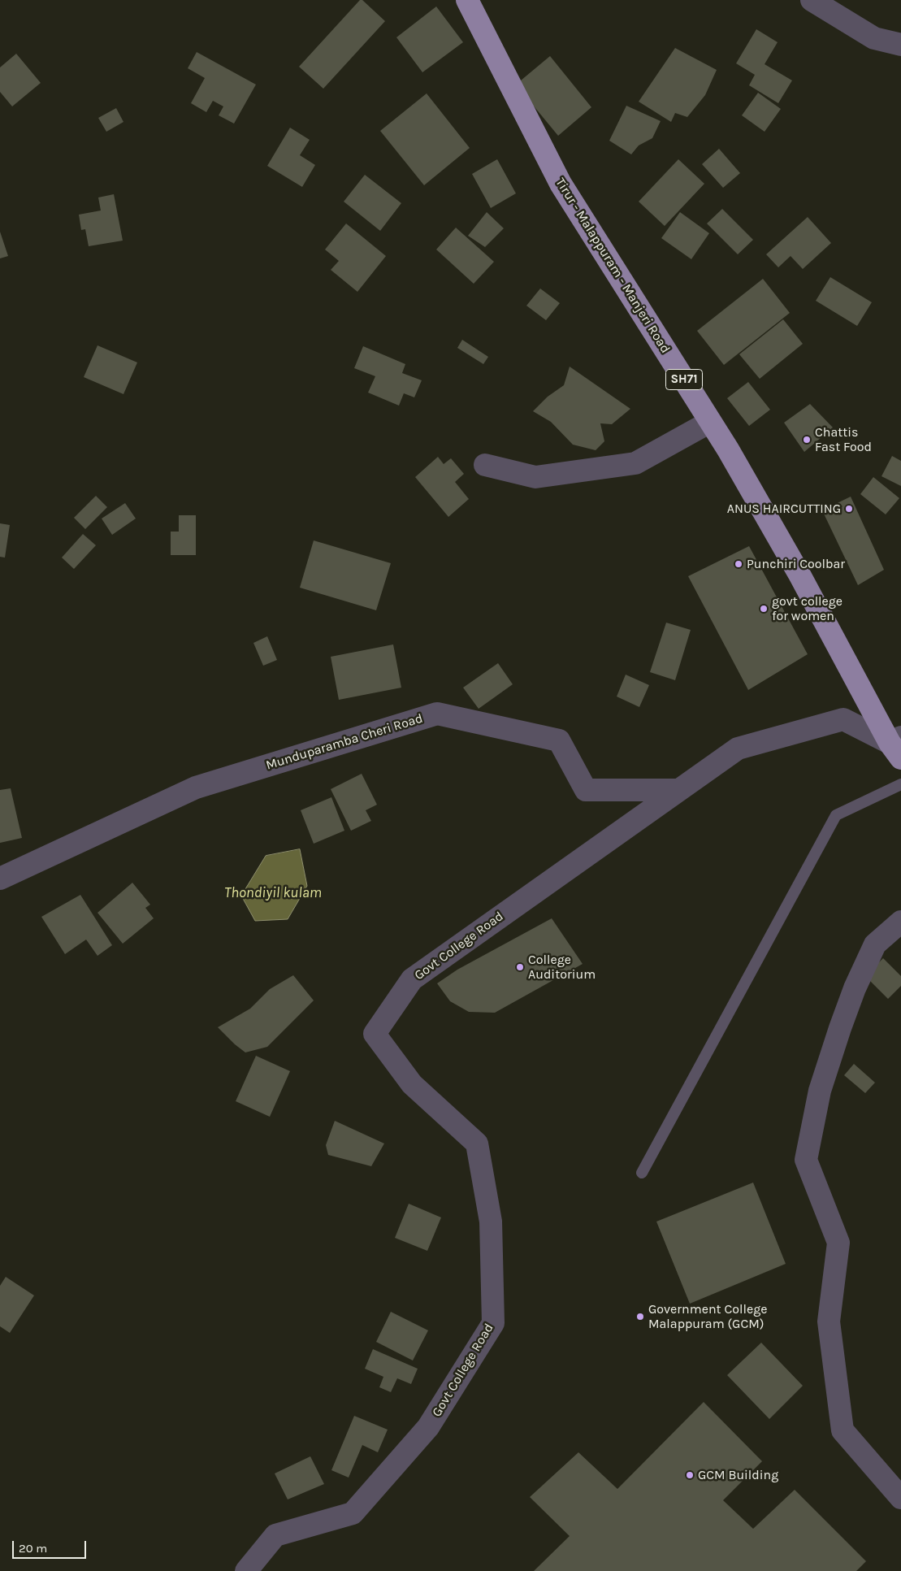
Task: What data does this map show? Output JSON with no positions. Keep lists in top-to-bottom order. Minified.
{"streets":{"main road":["Tirur - Malappuram - Manjeri Road","SH71"],"street":["Munduparamba Cheri Road","Govt College Road"]},"crossings":[["Tirur - Malappuram - Manjeri Road","Govt College Road"],["Munduparamba Cheri Road","Govt College Road"]],"water":["Thondiyil kulam"],"places":["Chattis Fast Food","ANUS HAIRCUTTING","Punchiri Coolbar","govt college for women","College Auditorium","Government College Malappuram (GCM)","GCM Building"],"scale_bar":"20 m"}
